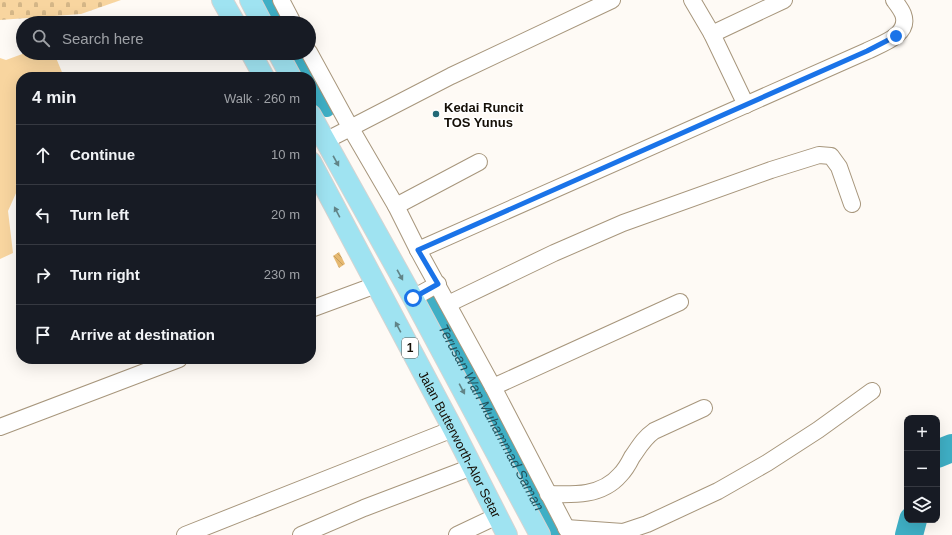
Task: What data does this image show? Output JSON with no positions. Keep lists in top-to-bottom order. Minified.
{"streets":{"main road":["1","Jalan Butterworth-Alor Setar"]},"water":["Terusan Wan Muhammad Saman"],"places":["Kedai Runcit TOS Yunus"],"page":{"search":"Search here","heading":["4 min","Walk · 260 m"],"list":[["Continue","10 m"],["Turn left","20 m"],["Turn right","230 m"],"Arrive at destination"],"map_buttons":["+","−"]}}
